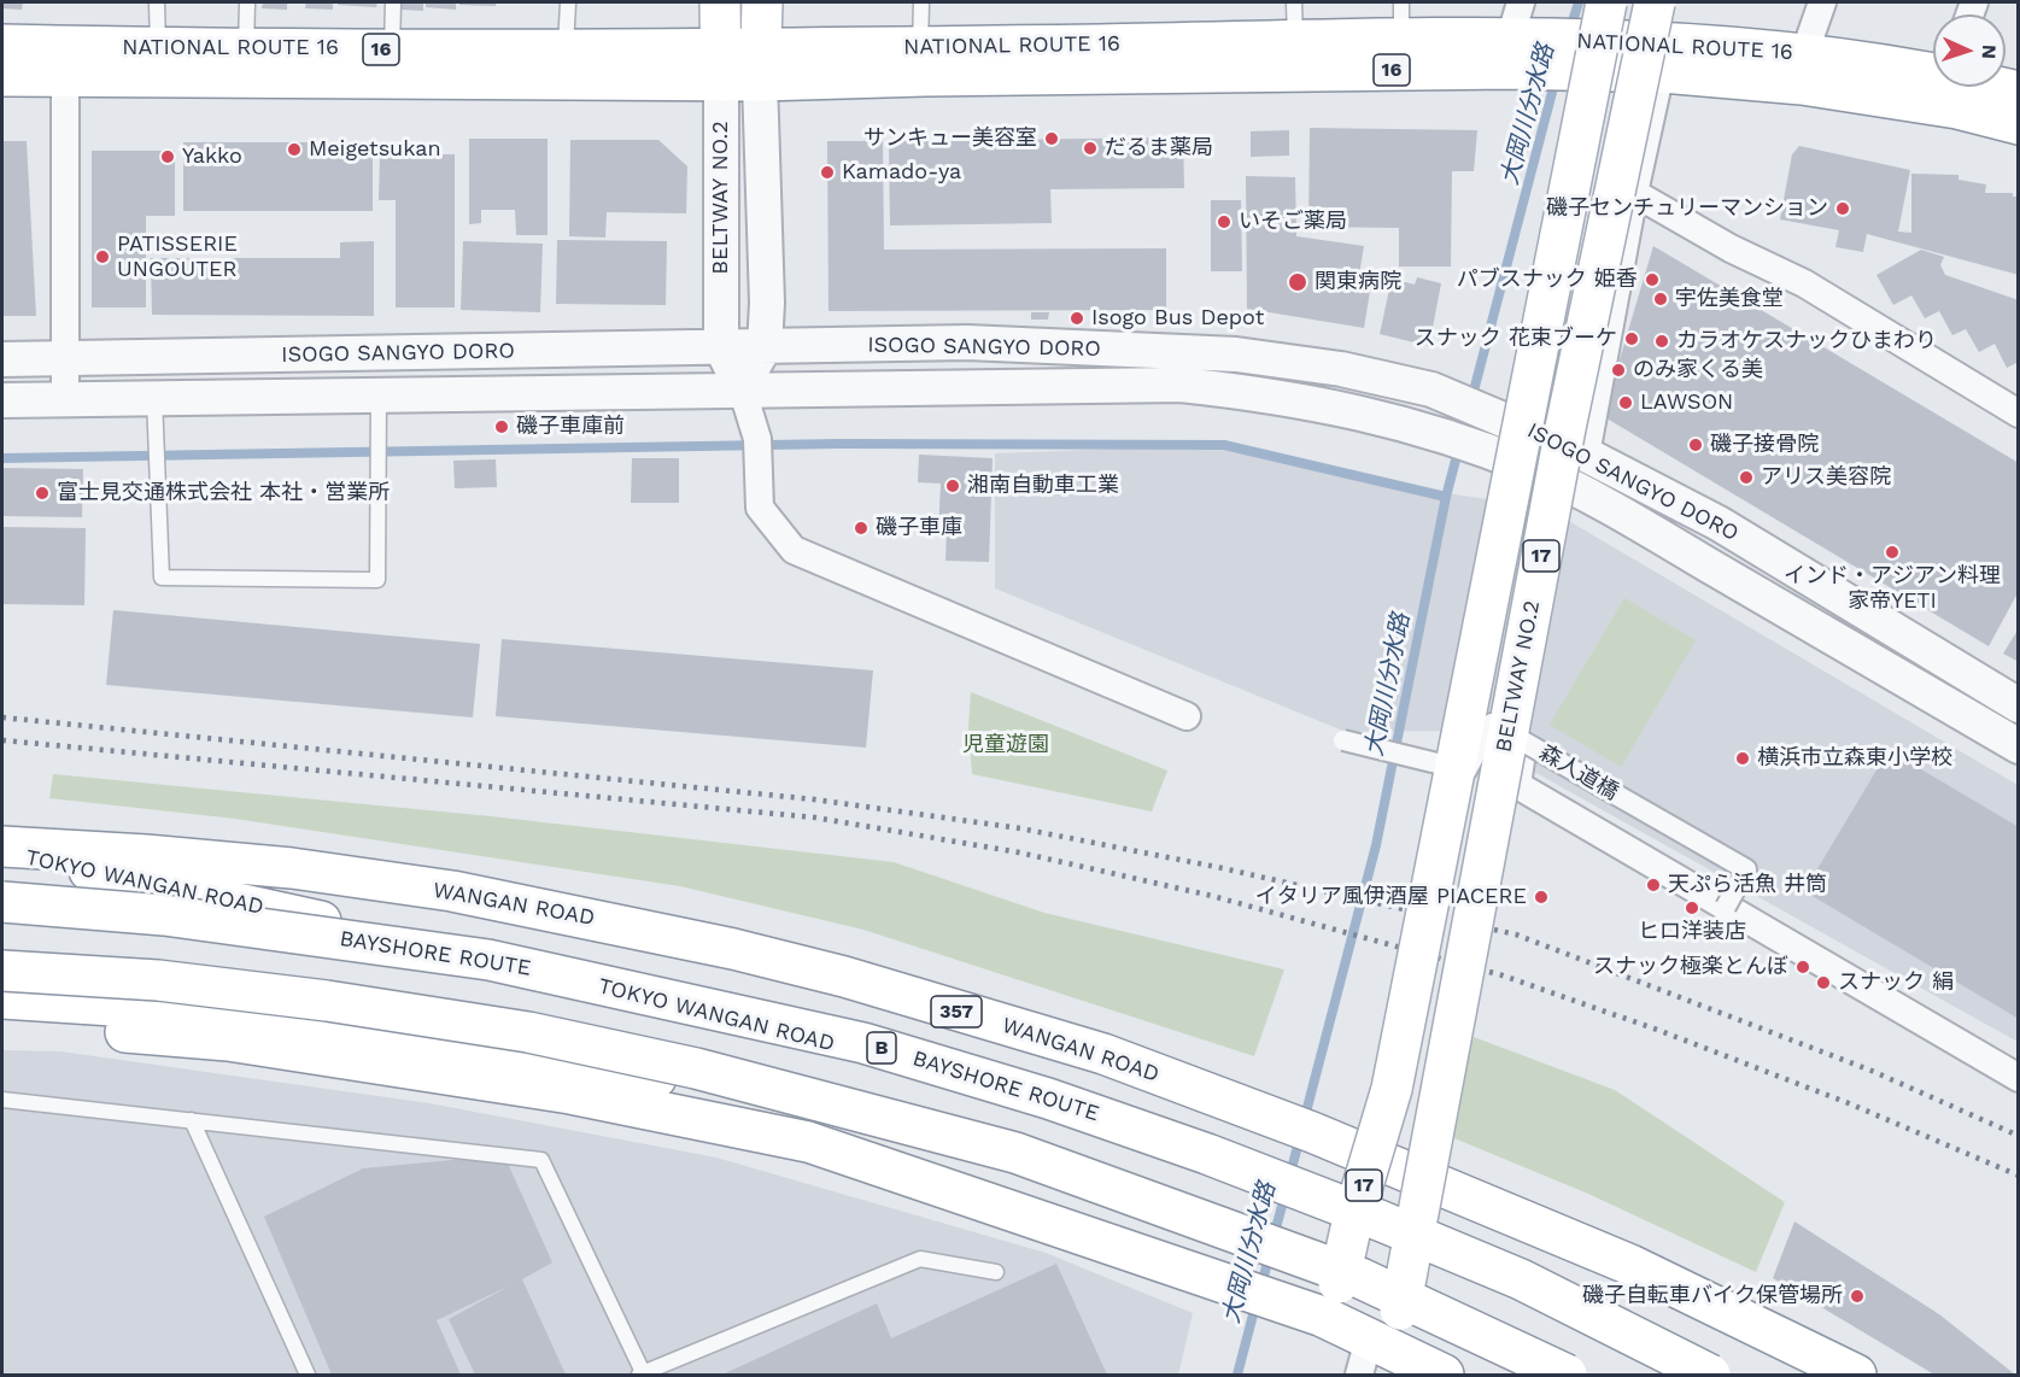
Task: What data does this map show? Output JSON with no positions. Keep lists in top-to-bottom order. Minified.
{"streets":{"main road":["NATIONAL ROUTE 16","16","BELTWAY NO.2","17","TOKYO WANGAN ROAD","WANGAN ROAD","BAYSHORE ROUTE","357","B"],"street":["ISOGO SANGYO DORO","森人道橋"]},"crossings":[["NATIONAL ROUTE 16","16"],["NATIONAL ROUTE 16","BELTWAY NO.2"],["16","BELTWAY NO.2"],["BELTWAY NO.2","ISOGO SANGYO DORO"],["BELTWAY NO.2","TOKYO WANGAN ROAD"],["TOKYO WANGAN ROAD","WANGAN ROAD"]],"water":["大岡川分水路"],"parks":["児童遊園"],"places":["サンキュー美容室","だるま薬局","Meigetsukan","Yakko","Kamado-ya","磯子センチュリーマンション","いそご薬局","PATISSERIE UNGOUTER","パブスナック 姫香","関東病院","宇佐美食堂","Isogo Bus Depot","スナック 花束ブーケ","カラオケスナックひまわり","のみ家くる美","LAWSON","磯子車庫前","磯子接骨院","アリス美容院","湘南自動車工業","富士見交通株式会社 本社・営業所","磯子車庫","インド・アジアン料理 家帝YETI","横浜市立森東小学校","天ぷら活魚 井筒","イタリア風伊酒屋 PIACERE","ヒロ洋装店","スナック極楽とんぼ","スナック 絹","磯子自転車バイク保管場所"],"north":"right"}
